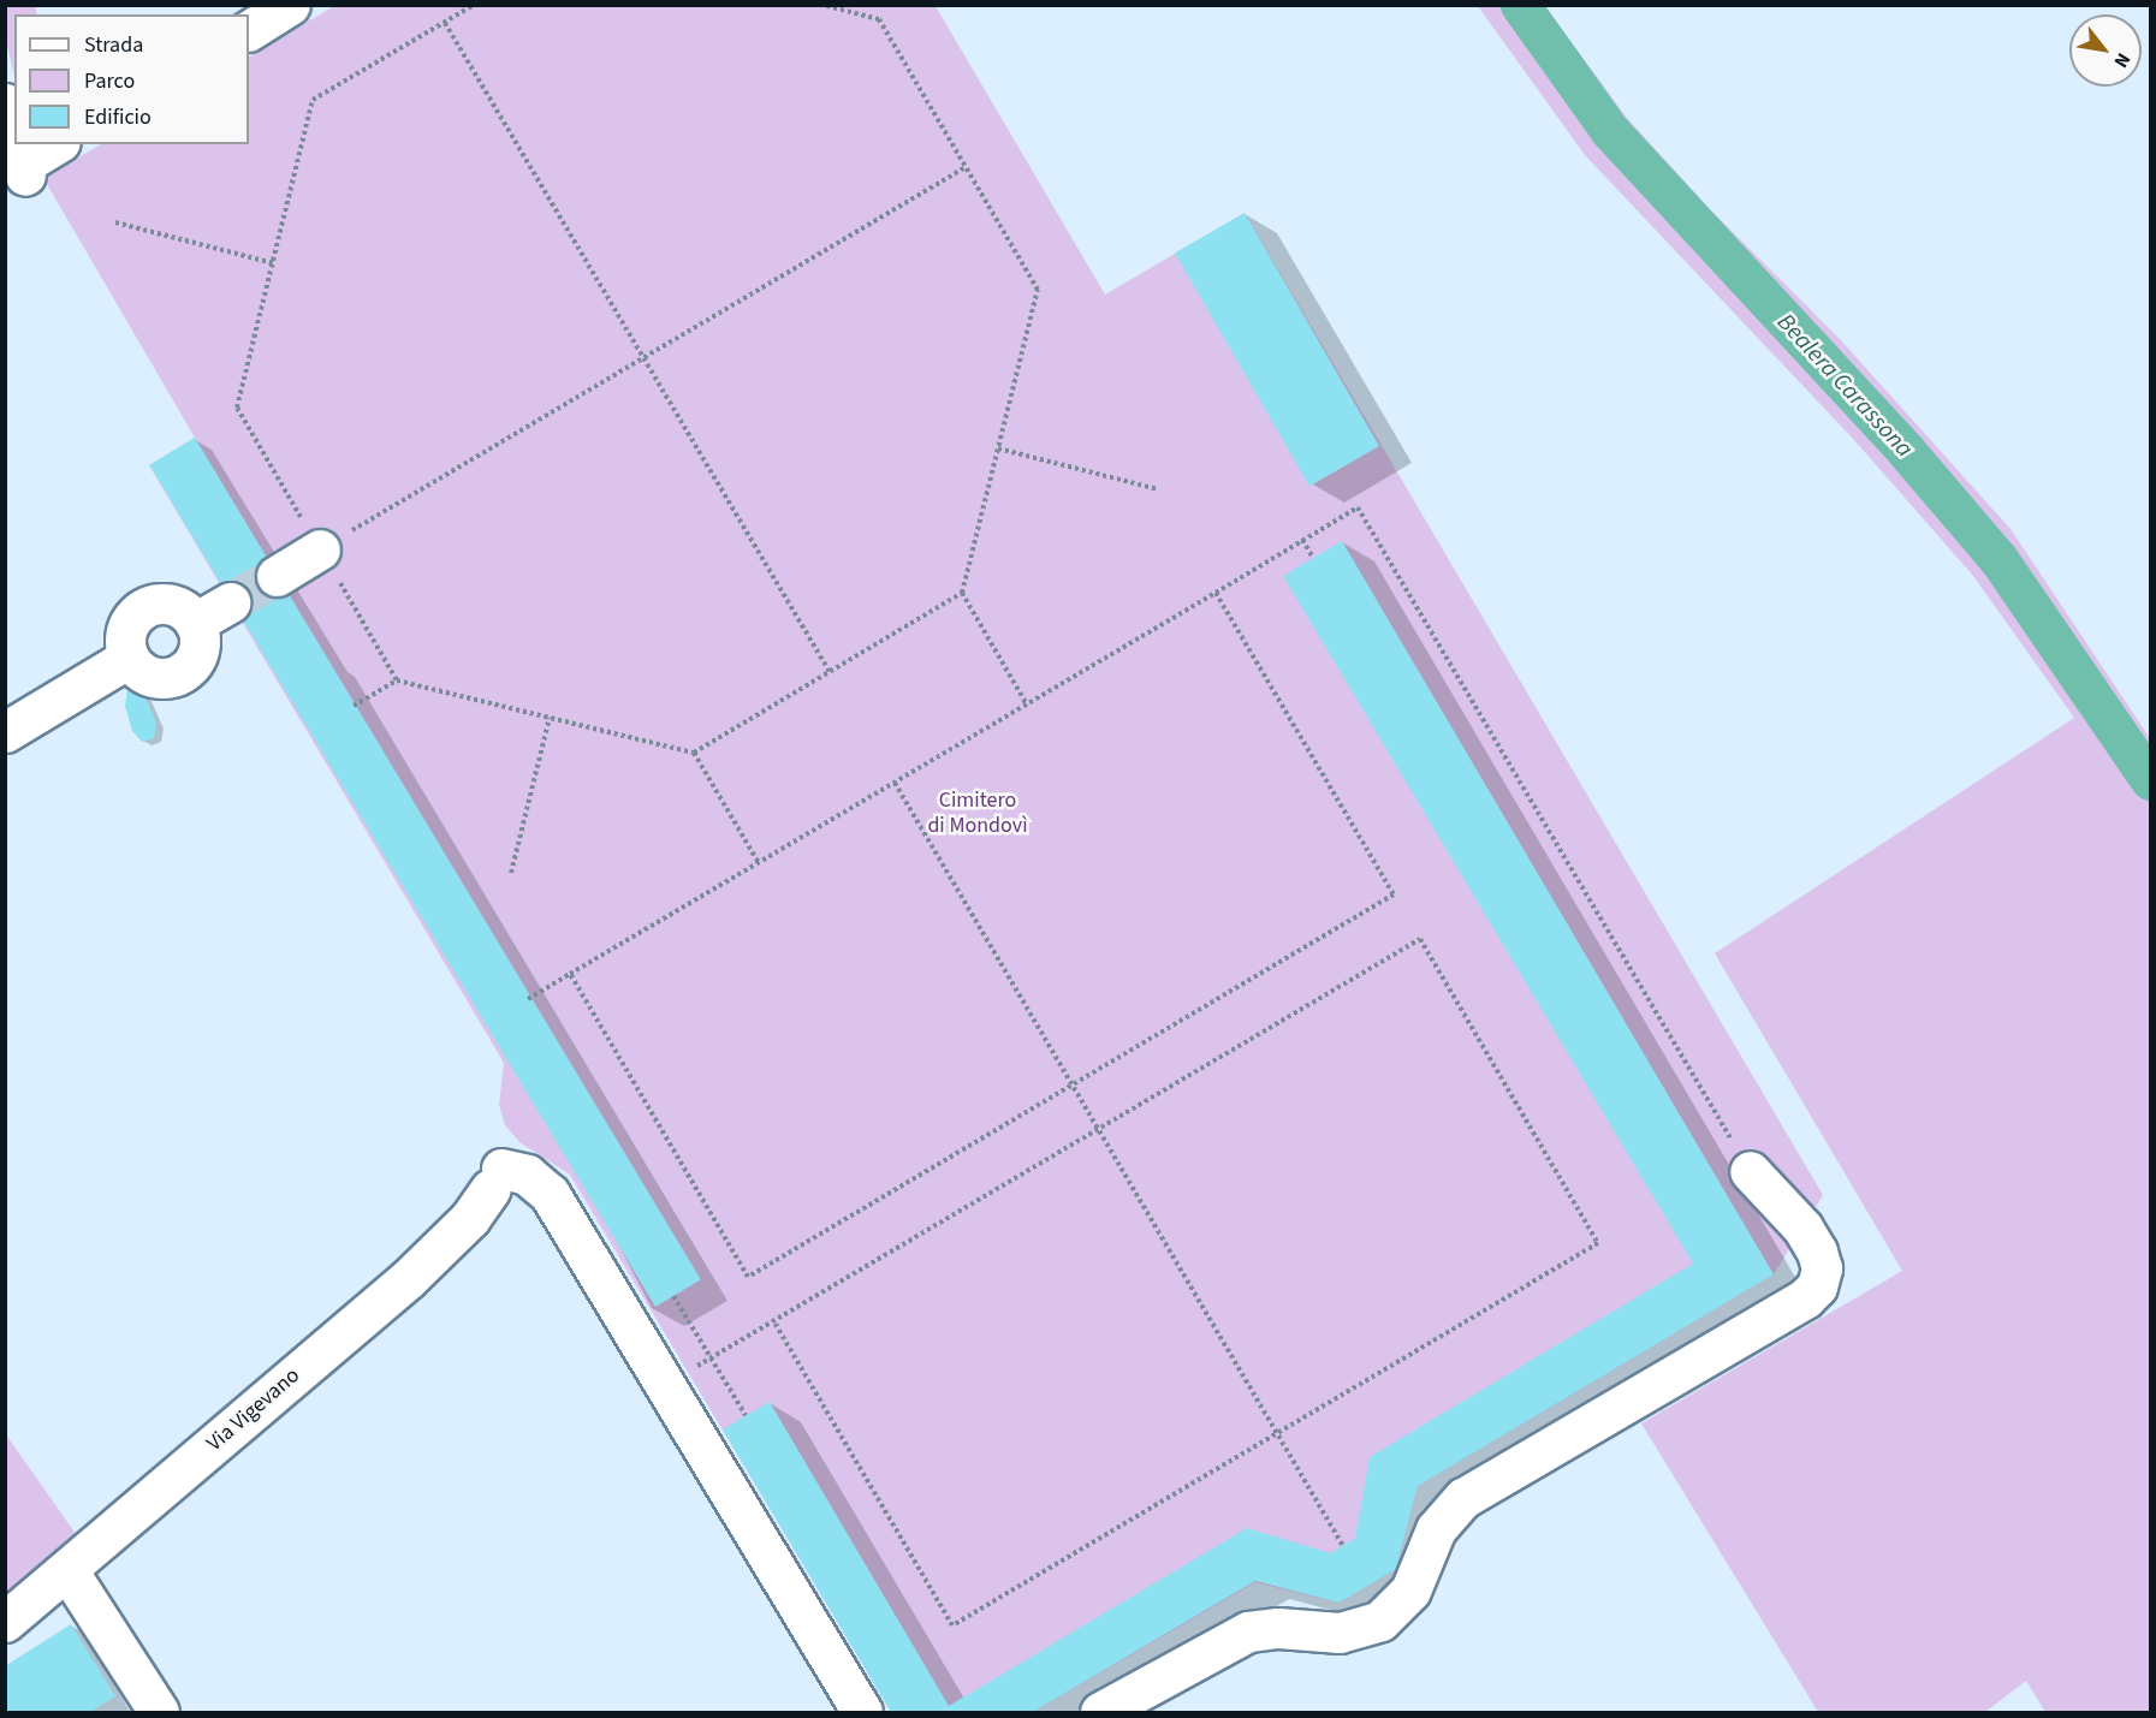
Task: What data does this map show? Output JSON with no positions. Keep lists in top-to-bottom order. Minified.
{"streets":{"street":["Via Vigevano"]},"water":["Bealera Carassona"],"parks":["Cimitero di Mondovì"],"legend":["Strada","Parco","Edificio"],"north":"bottom right"}
